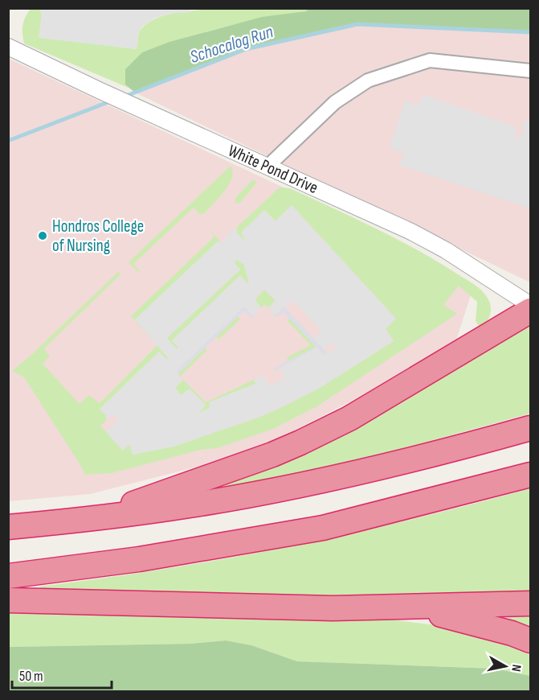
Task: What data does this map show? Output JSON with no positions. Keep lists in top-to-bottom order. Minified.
{"streets":{"street":["White Pond Drive"]},"water":["Schocalog Run"],"places":["Hondros College of Nursing"],"scale_bar":"50 m","north":"right"}
